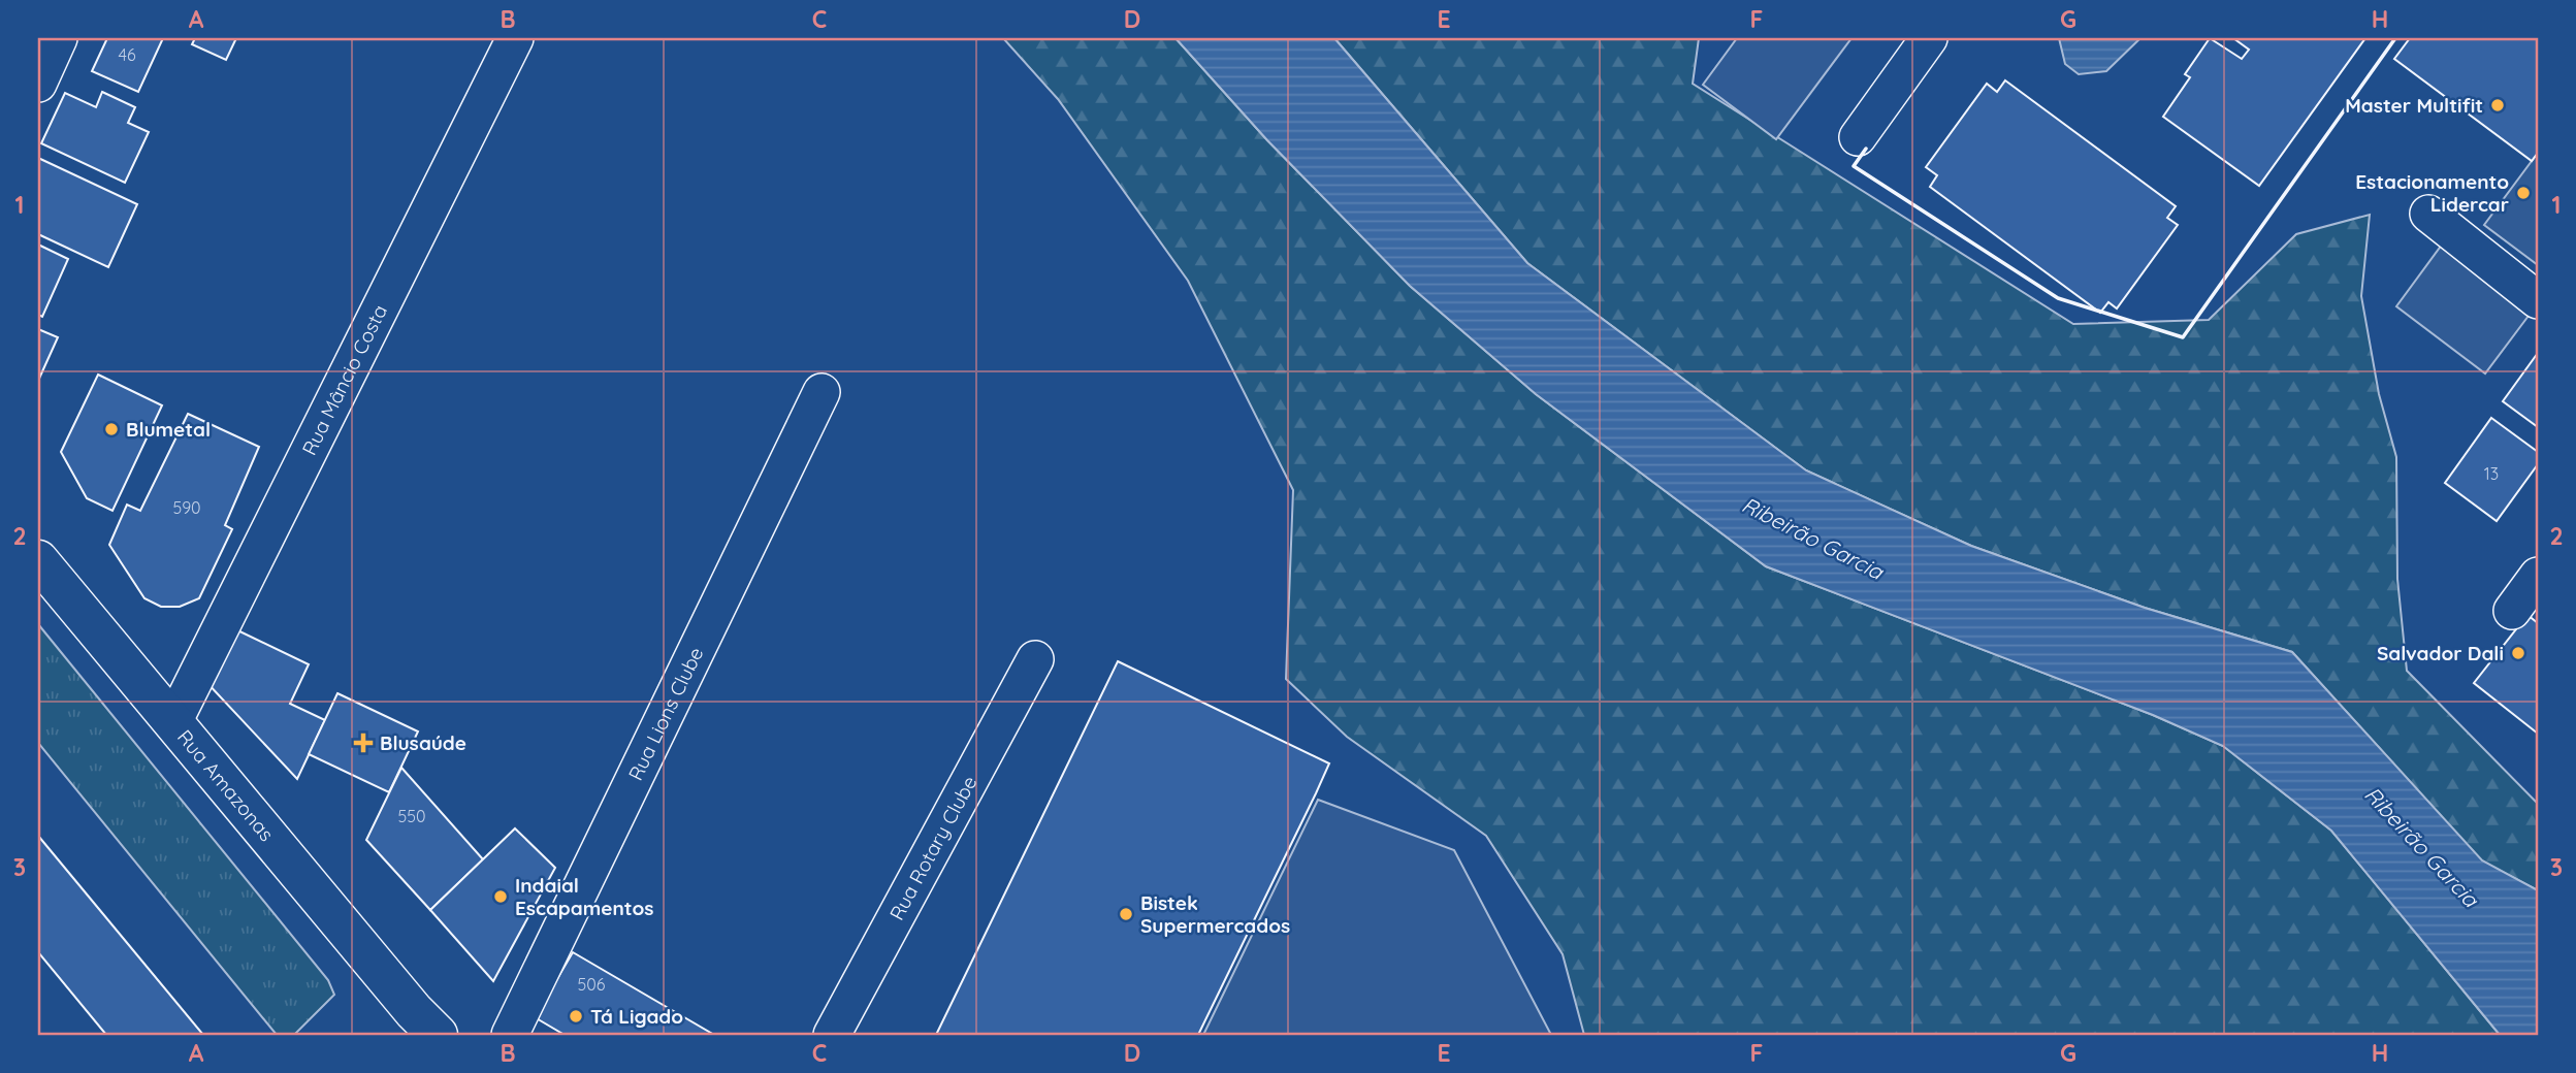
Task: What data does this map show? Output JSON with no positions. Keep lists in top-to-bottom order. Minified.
{"streets":{"main road":["Rua Amazonas"],"street":["Rua Mâncio Costa","Rua Lions Clube","Rua Rotary Clube"]},"crossings":[["Rua Mâncio Costa","Rua Amazonas"]],"water":["Ribeirão Garcia"],"places":{"other":["Master Multifit","Estacionamento Lidercar","Blumetal","Salvador Dali","Indaial Escapamentos","Bistek Supermercados","Tá Ligado"],"health":["Blusaúde"]},"house_numbers":["46","13","590","550","506"],"grid":{"columns":["A","B","C","D","E","F","G","H"],"rows":["1","2","3"]}}
